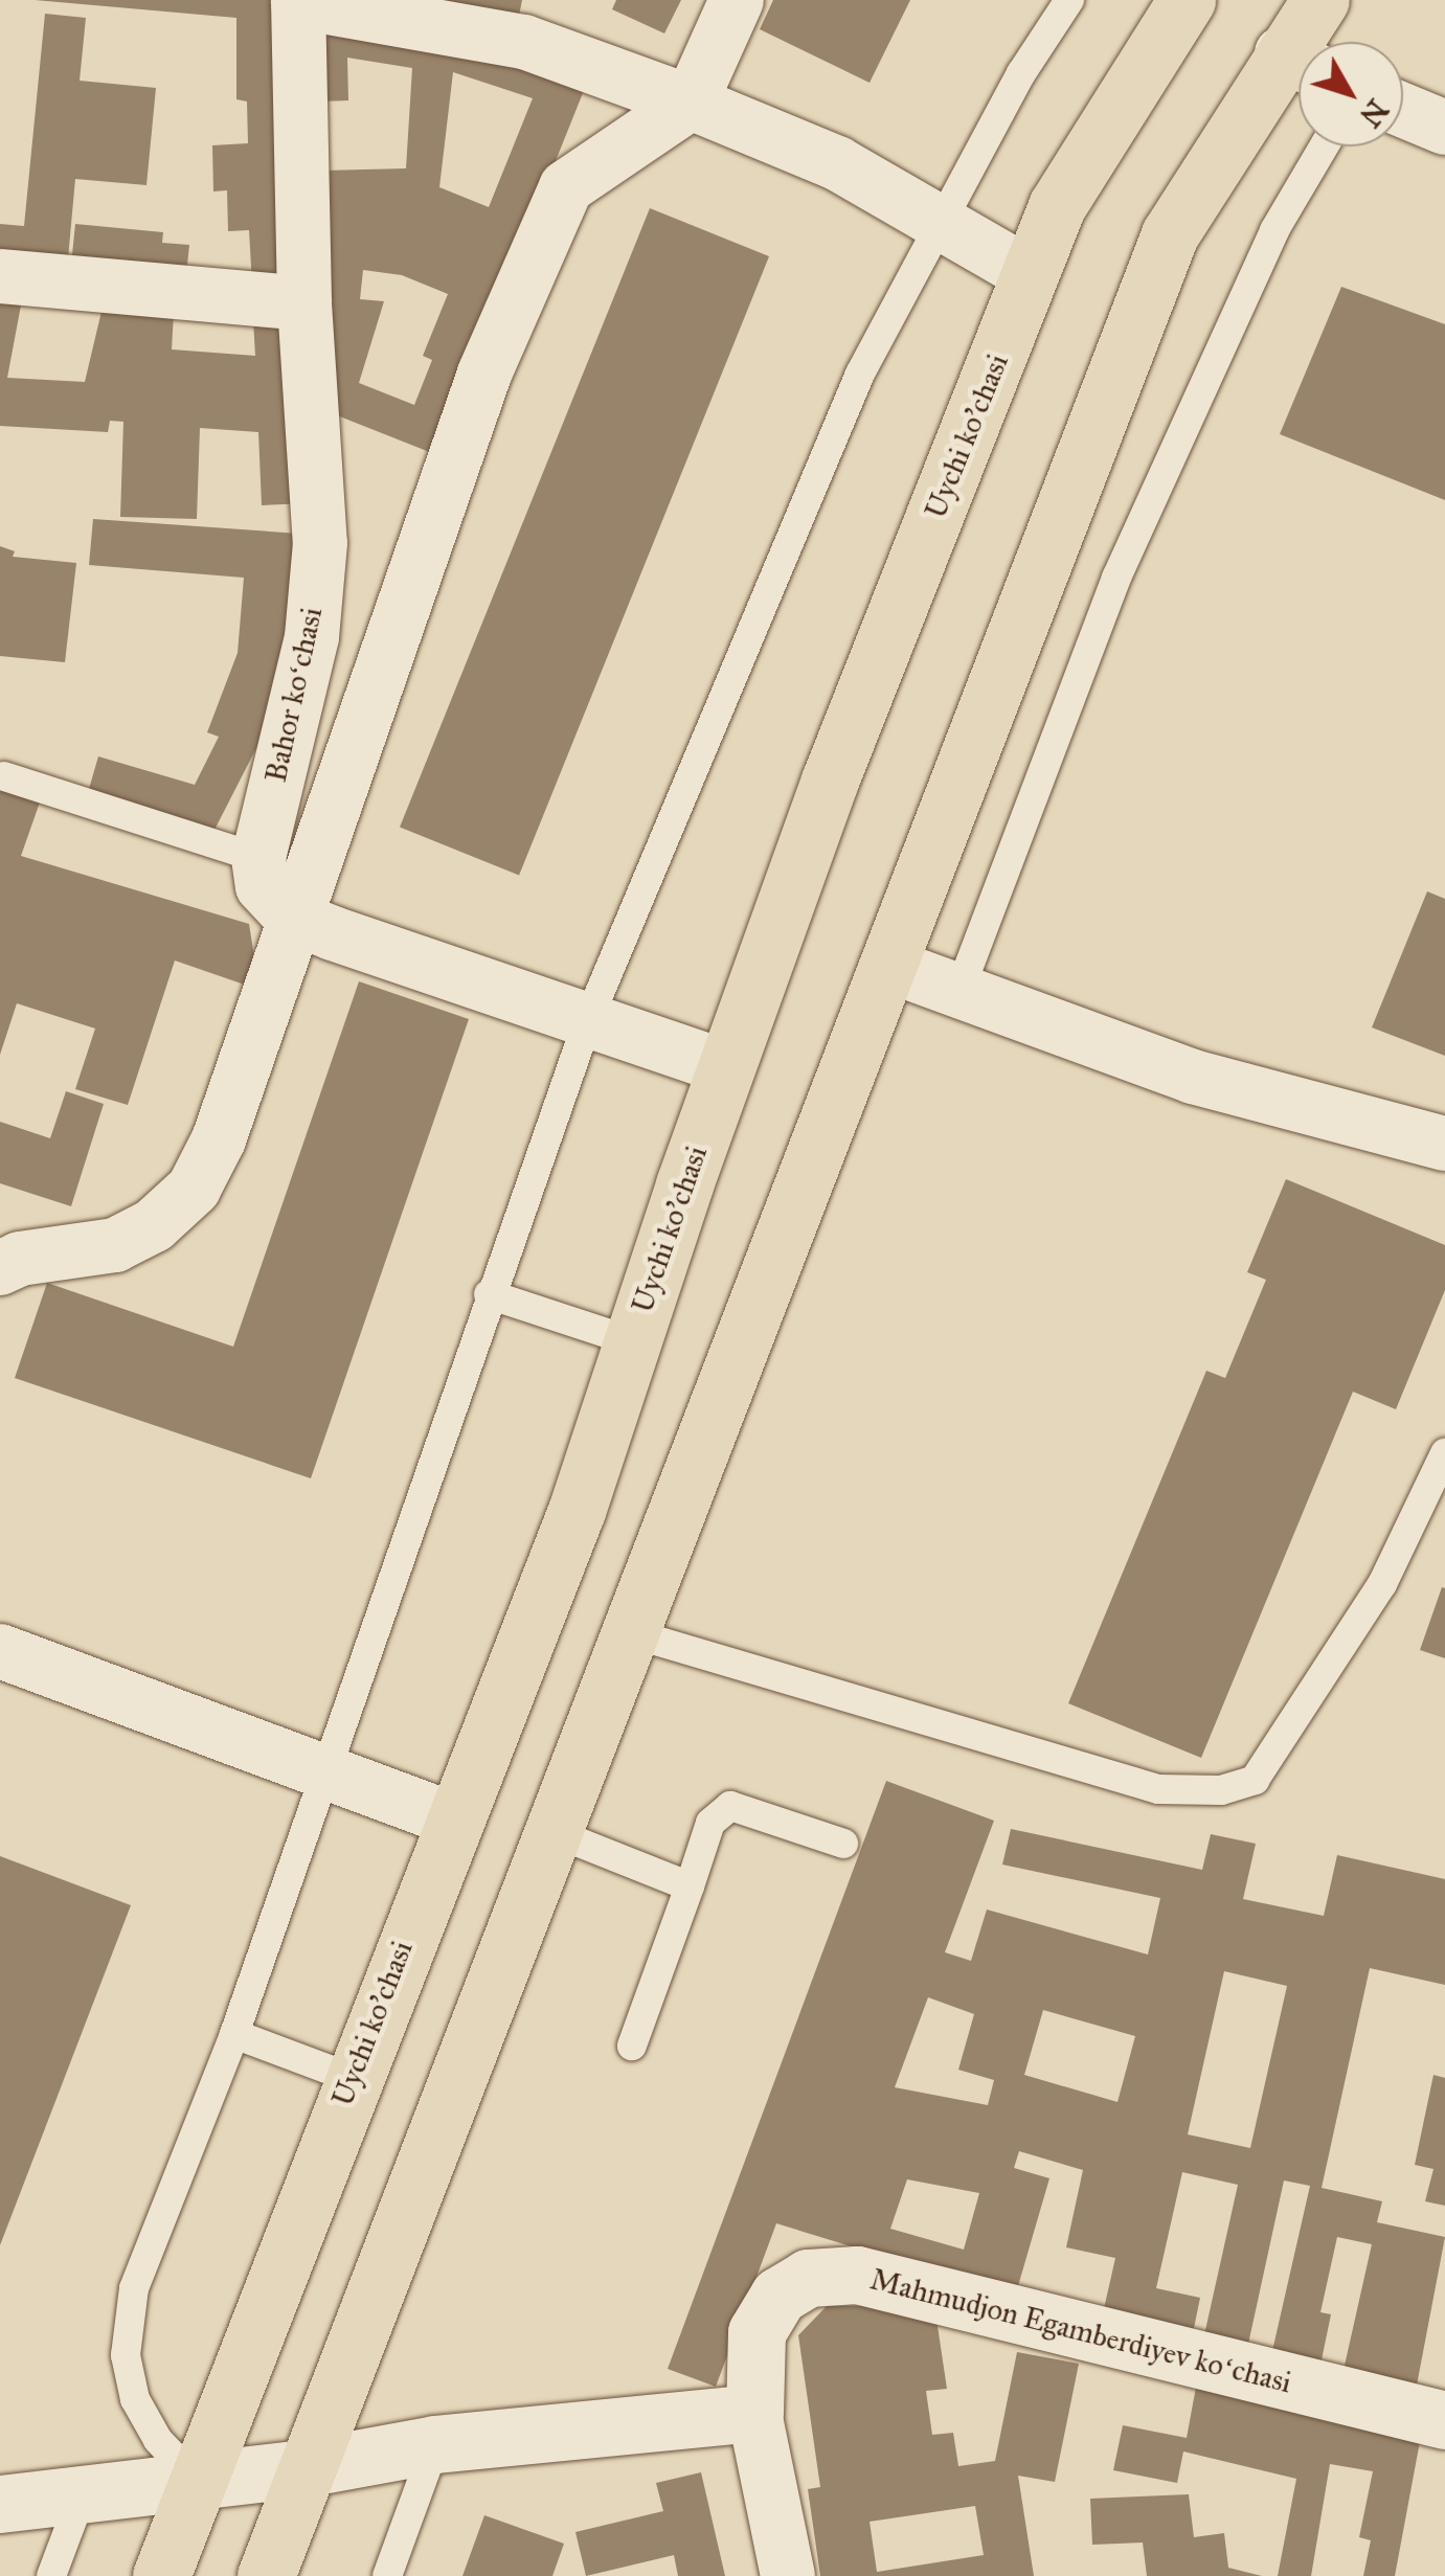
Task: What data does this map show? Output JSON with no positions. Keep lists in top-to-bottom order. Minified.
{"streets":{"main road":["Uychi ko'chasi"],"street":["Bahor koʻchasi","Mahmudjon Egamberdiyev koʻchasi"]},"north":"bottom right"}
